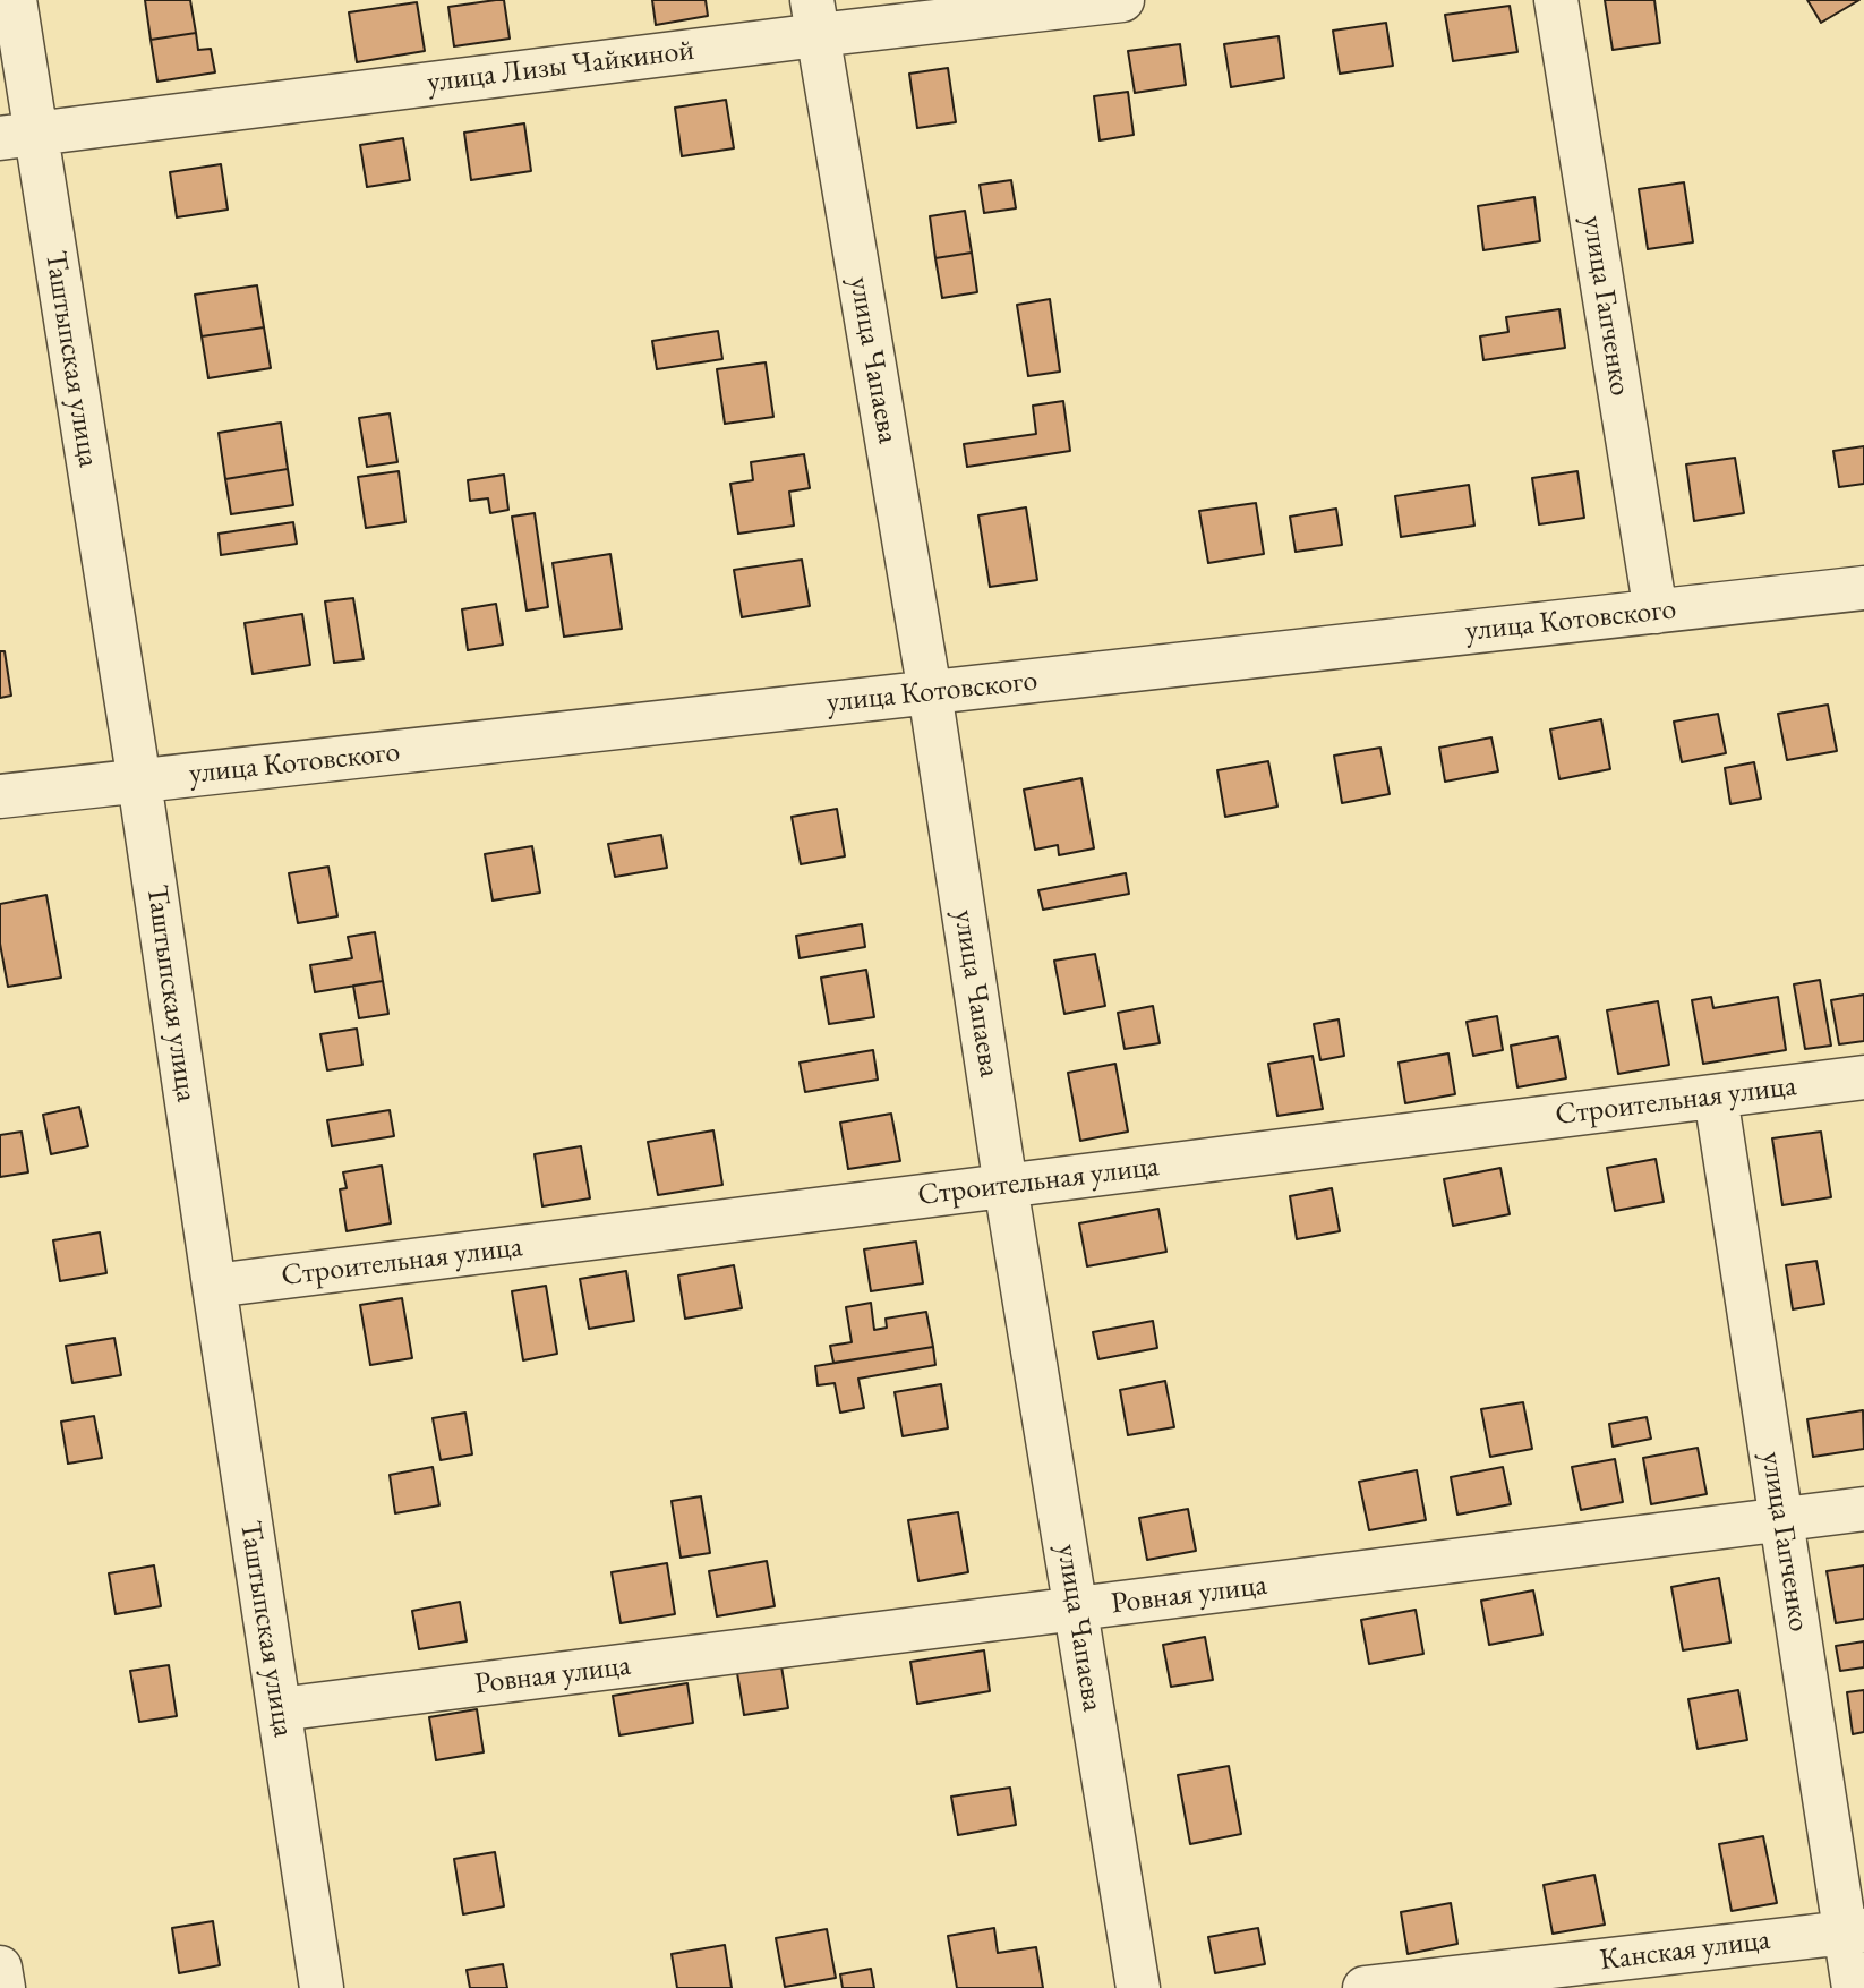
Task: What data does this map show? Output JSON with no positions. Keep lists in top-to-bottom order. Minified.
{"streets":{"street":["улица Лизы Чайкиной","улица Гапченко","Таштыпская улица","улица Чапаева","улица Котовского","Строительная улица","Ровная улица","Канская улица"]},"crossings":[["улица Лизы Чайкиной","Таштыпская улица"],["улица Лизы Чайкиной","улица Чапаева"],["улица Гапченко","улица Котовского"],["улица Гапченко","Строительная улица"],["улица Гапченко","Ровная улица"],["улица Гапченко","Канская улица"],["Таштыпская улица","улица Котовского"],["Таштыпская улица","Строительная улица"],["Таштыпская улица","Ровная улица"],["улица Чапаева","улица Котовского"],["улица Чапаева","Строительная улица"],["улица Чапаева","Ровная улица"]]}
